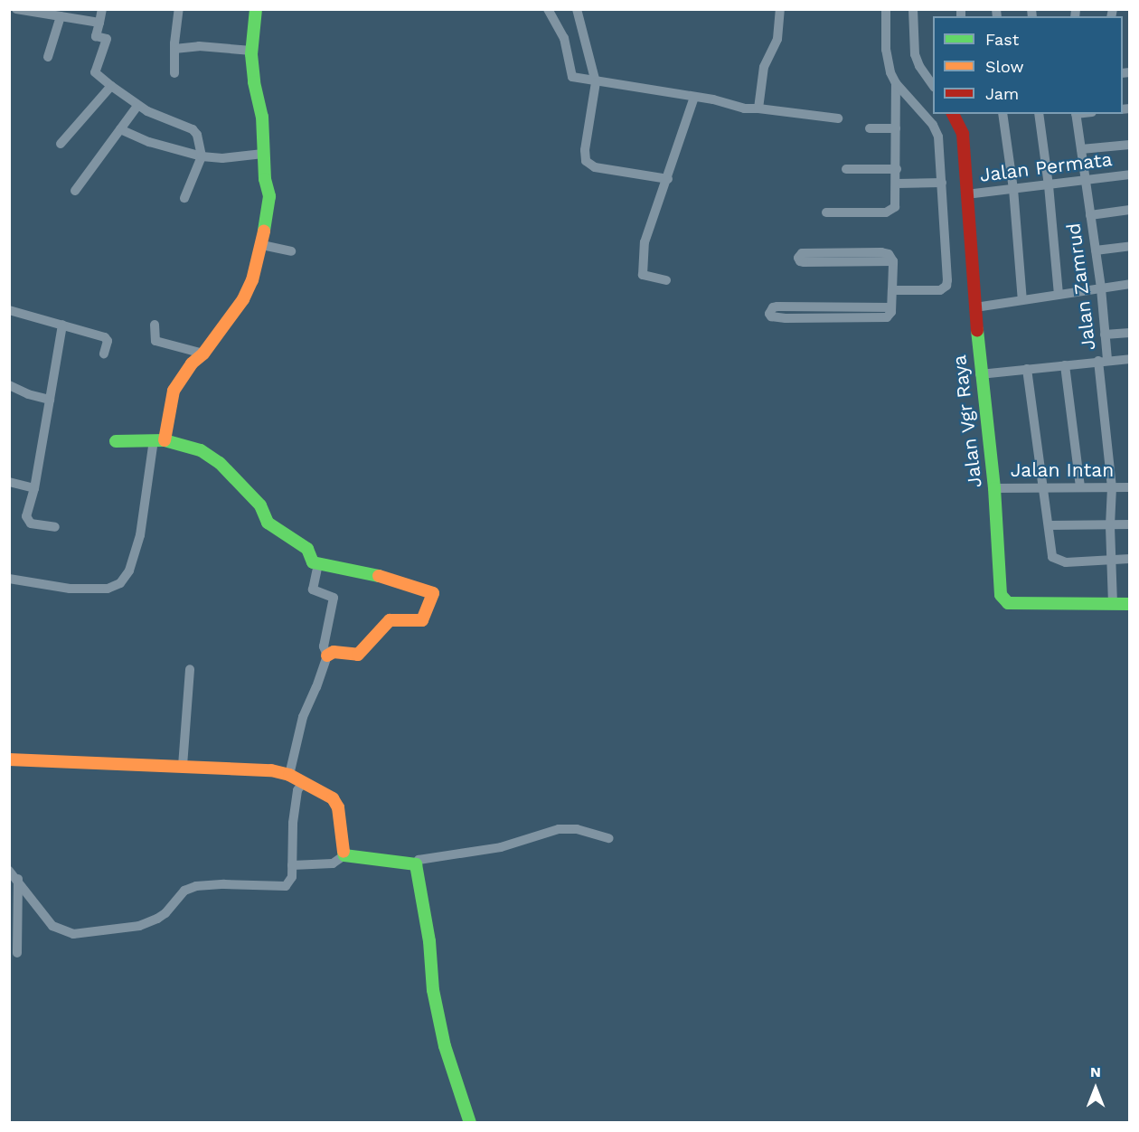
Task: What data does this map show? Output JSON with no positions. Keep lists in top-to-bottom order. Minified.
{"streets":{"street":["Jalan Permata","Jalan Zamrud","Jalan Vgr Raya","Jalan Intan"]},"crossings":[["Jalan Permata","Jalan Zamrud"],["Jalan Permata","Jalan Vgr Raya"],["Jalan Zamrud","Jalan Vgr Raya"],["Jalan Zamrud","Jalan Intan"],["Jalan Vgr Raya","Jalan Intan"]],"legend":["Fast","Slow","Jam"],"north":"top"}
